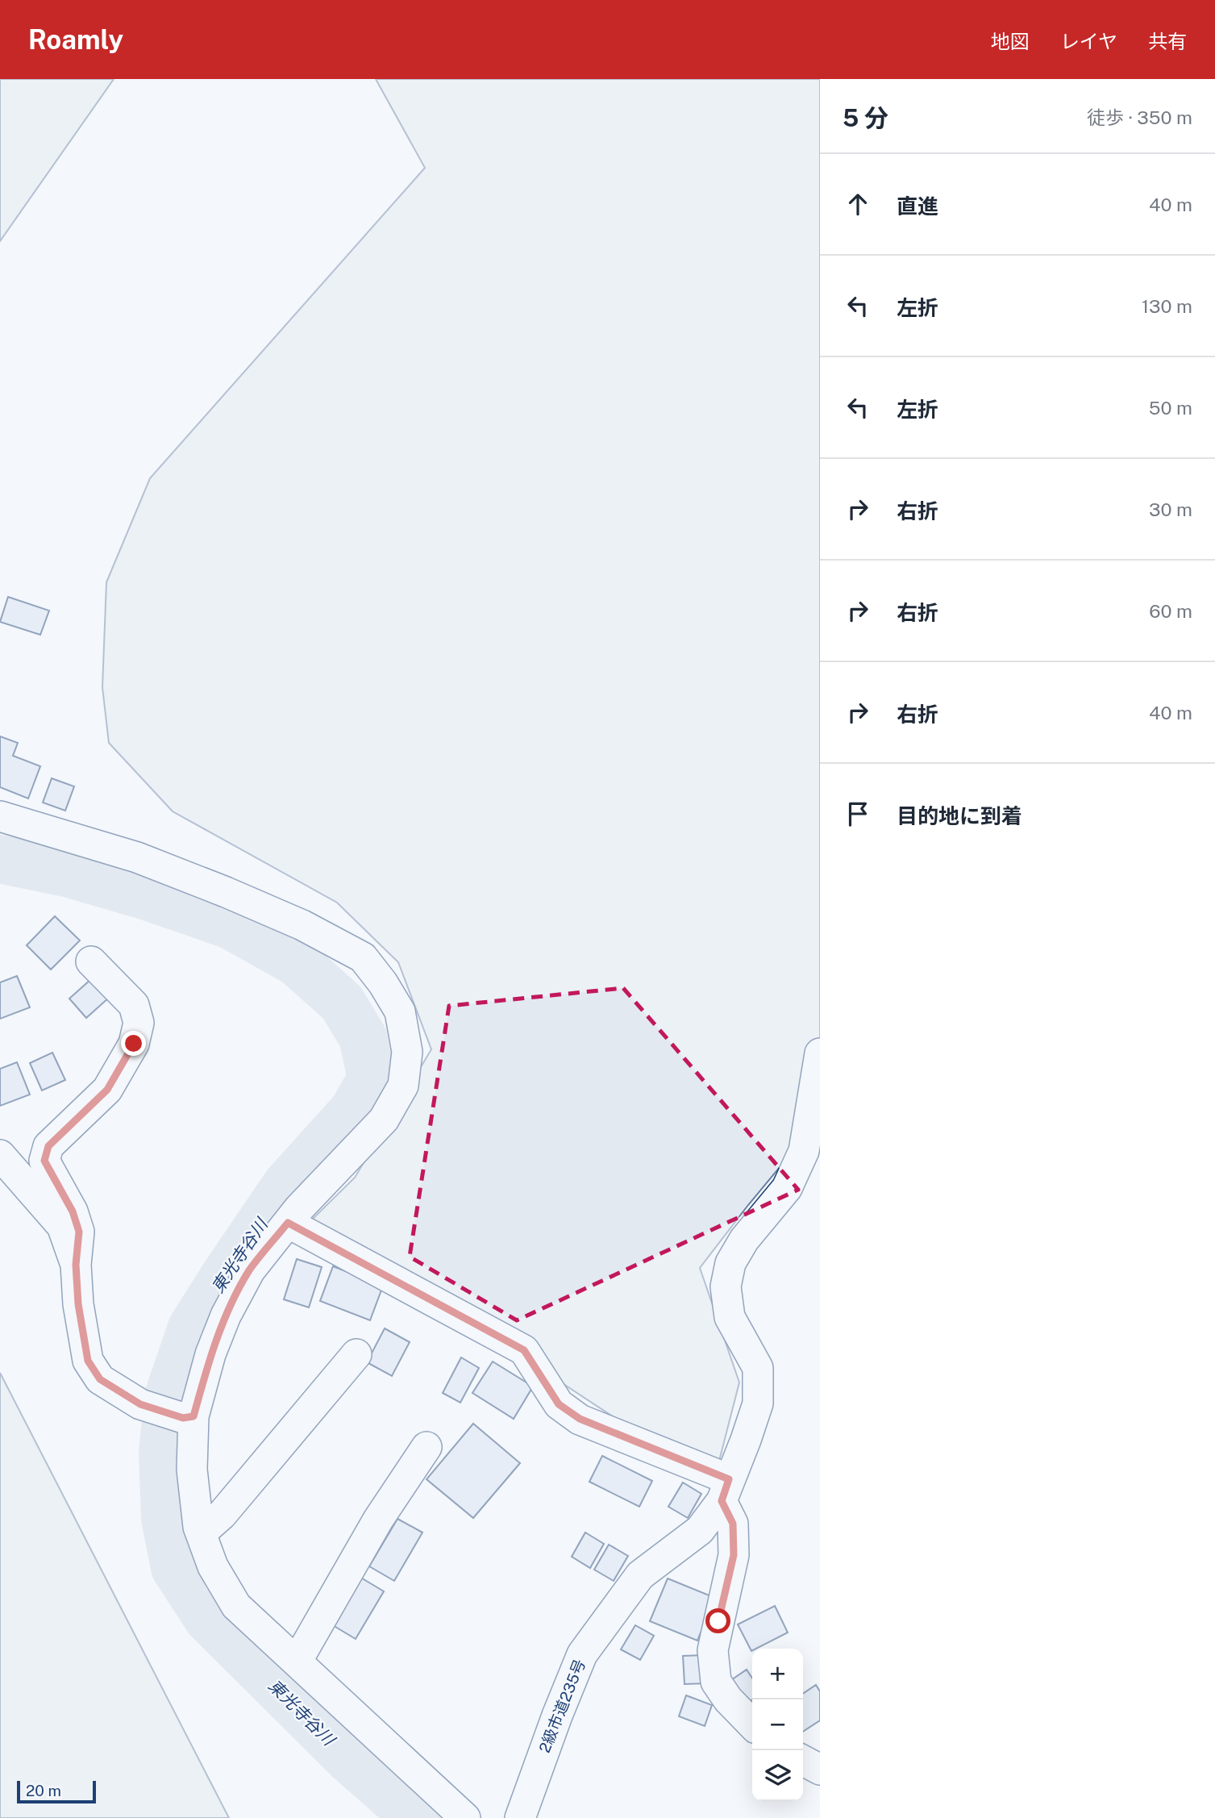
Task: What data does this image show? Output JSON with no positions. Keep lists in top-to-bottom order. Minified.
{"streets":{"street":["2級市道235号"]},"water":["東光寺谷川"],"scale_bar":"20 m","page":{"header":"Roamly","nav":["地図","レイヤ","共有"],"heading":["5 分","徒歩 · 350 m"],"list":[["直進","40 m"],["左折","130 m"],["左折","50 m"],["右折","30 m"],["右折","60 m"],["右折","40 m"],"目的地に到着"],"map_buttons":["+","−"],"scale":"20 m"}}
